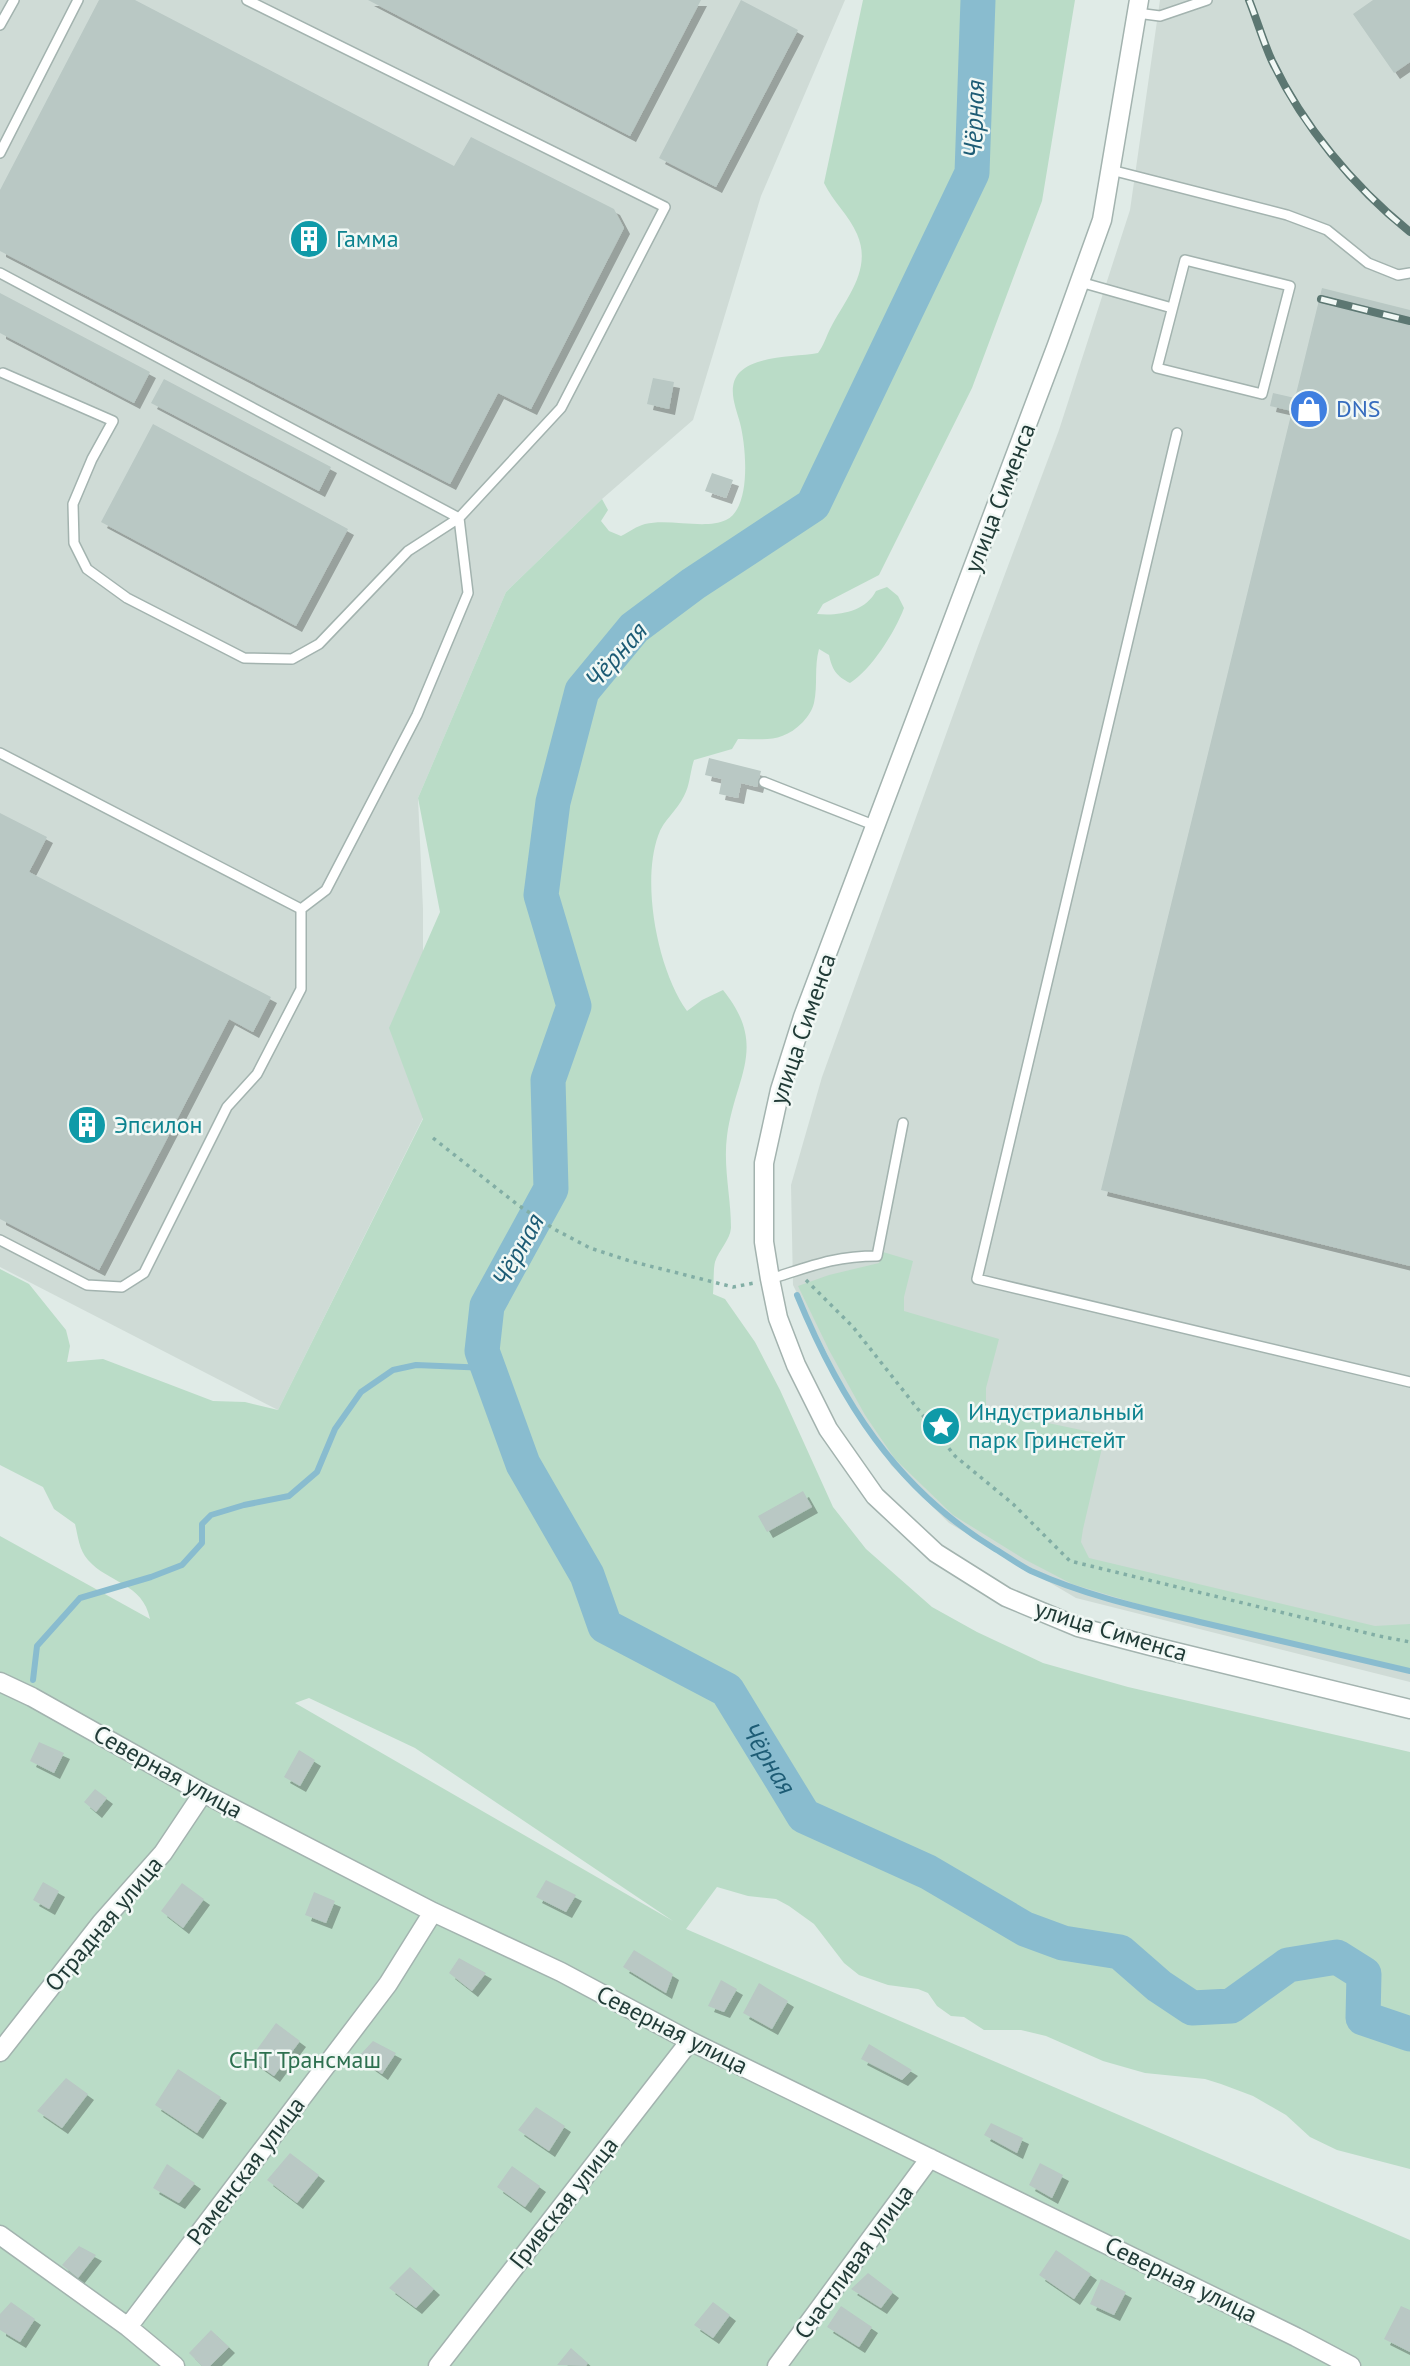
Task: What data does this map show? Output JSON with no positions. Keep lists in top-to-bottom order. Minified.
{"streets":{"street":["улица Сименса","Северная улица","Отрадная улица","Раменская улица","Гривская улица","Счастливая улица"]},"crossings":[["Северная улица","Отрадная улица"],["Северная улица","Раменская улица"],["Северная улица","Гривская улица"],["Северная улица","Счастливая улица"]],"water":["Чёрная"],"parks":["СНТ Трансмаш"],"places":{"building":["Гамма","Эпсилон"],"shop":["DNS"],"place":["Индустриальный парк Гринстейт"]}}
